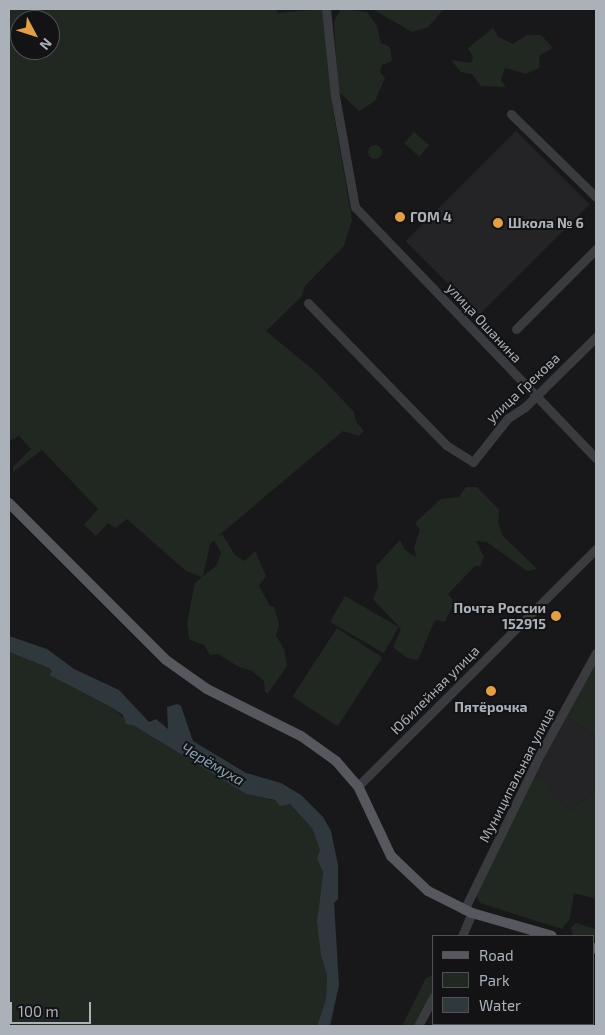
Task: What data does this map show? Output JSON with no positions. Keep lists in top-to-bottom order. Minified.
{"streets":{"street":["улица Ошанина","улица Грекова","Юбилейная улица","Муниципальная улица"]},"crossings":[["улица Ошанина","улица Грекова"]],"water":["Черёмуха"],"places":["ГОМ 4","Школа № 6","Почта России 152915","Пятёрочка"],"legend":["Road","Park","Water"],"scale_bar":"100 m","north":"bottom right"}
